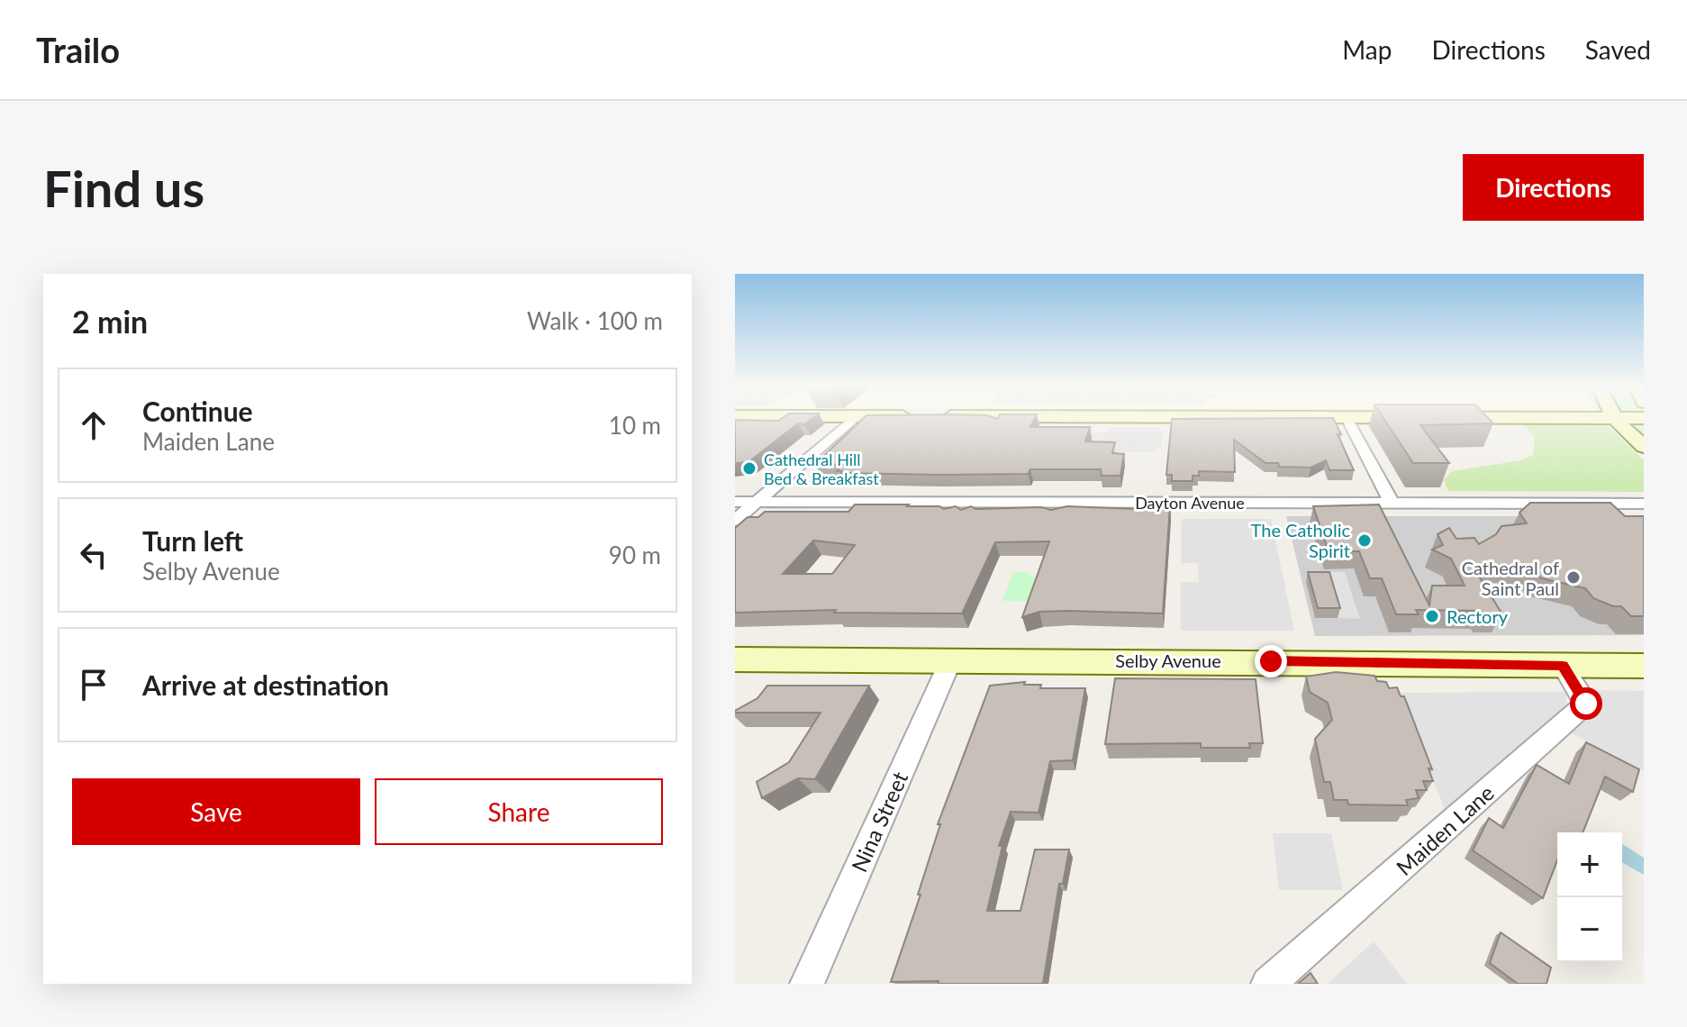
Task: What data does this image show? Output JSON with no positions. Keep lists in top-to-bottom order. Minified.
{"streets":{"street":["Dayton Avenue","Selby Avenue","Nina Street","Maiden Lane"]},"crossings":[["Selby Avenue","Nina Street"],["Selby Avenue","Maiden Lane"]],"places":["Cathedral Hill Bed & Breakfast","The Catholic Spirit","Cathedral of Saint Paul","Rectory"],"page":{"header":"Trailo","nav":["Map","Directions","Saved"],"buttons":["Directions",["Save","Share"]],"title":"Find us","heading":["2 min","Walk · 100 m"],"list":[["Continue","Maiden Lane","10 m"],["Turn left","Selby Avenue","90 m"],"Arrive at destination"],"map_buttons":["+","−"]}}
